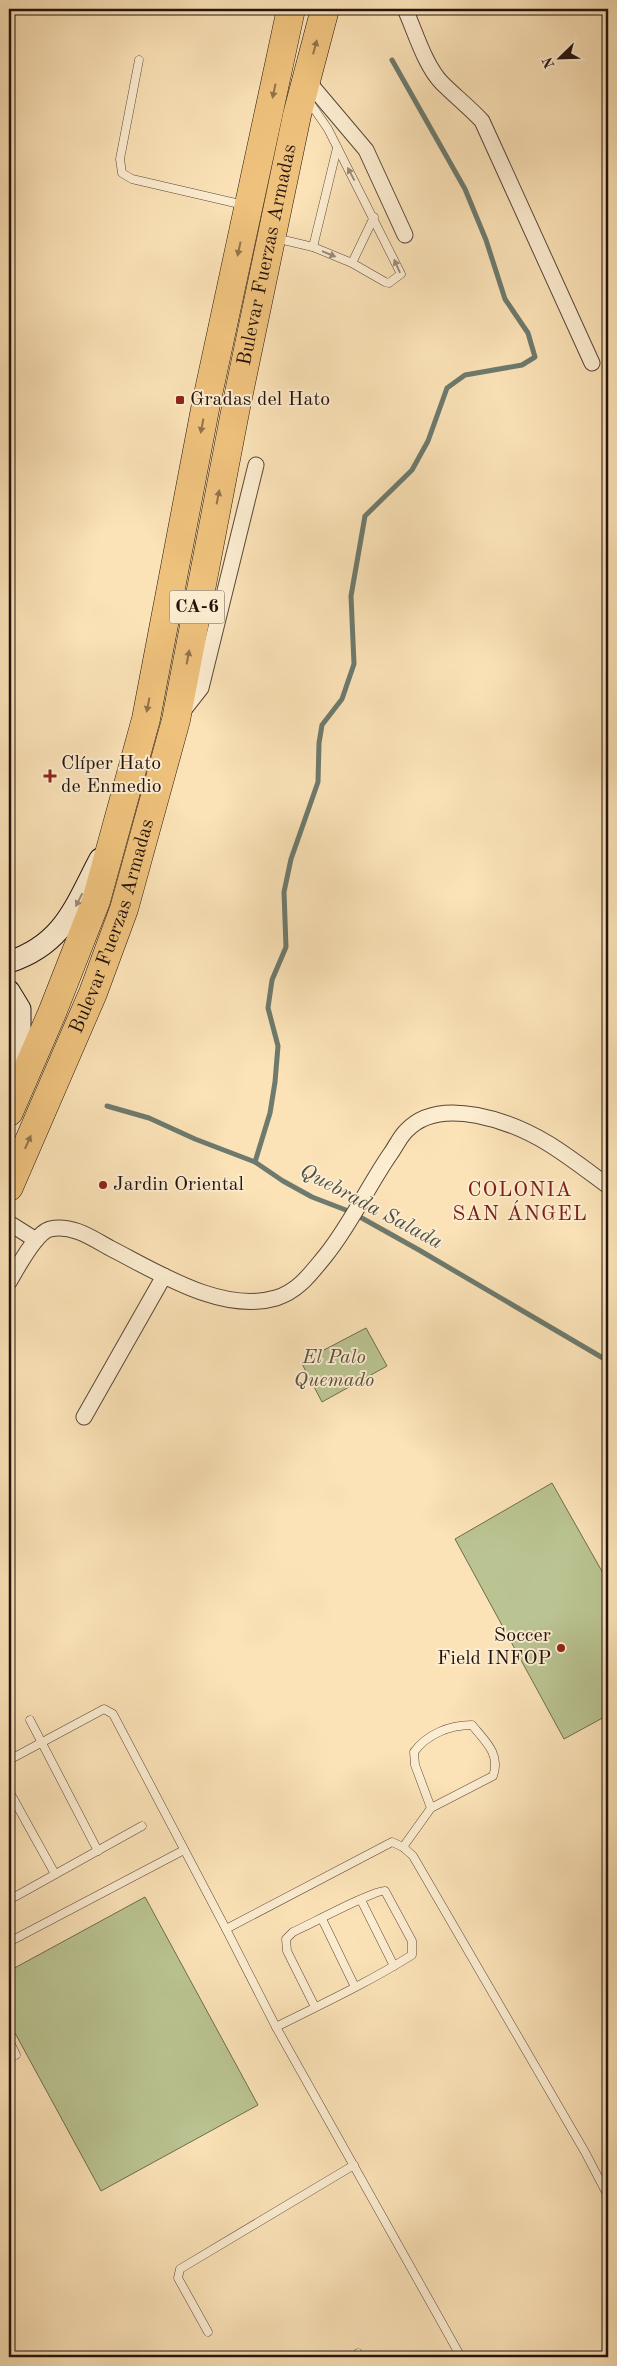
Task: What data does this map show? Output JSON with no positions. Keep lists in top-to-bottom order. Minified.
{"streets":{"highway":["Bulevar Fuerzas Armadas","CA-6"]},"districts":["COLONIA SAN ÁNGEL"],"water":["Quebrada Salada"],"parks":["El Palo Quemado"],"places":{"transit":["Gradas del Hato"],"health":["Clíper Hato de Enmedio"],"other":["Jardin Oriental","Soccer Field INFOP"]},"north":"bottom left"}
